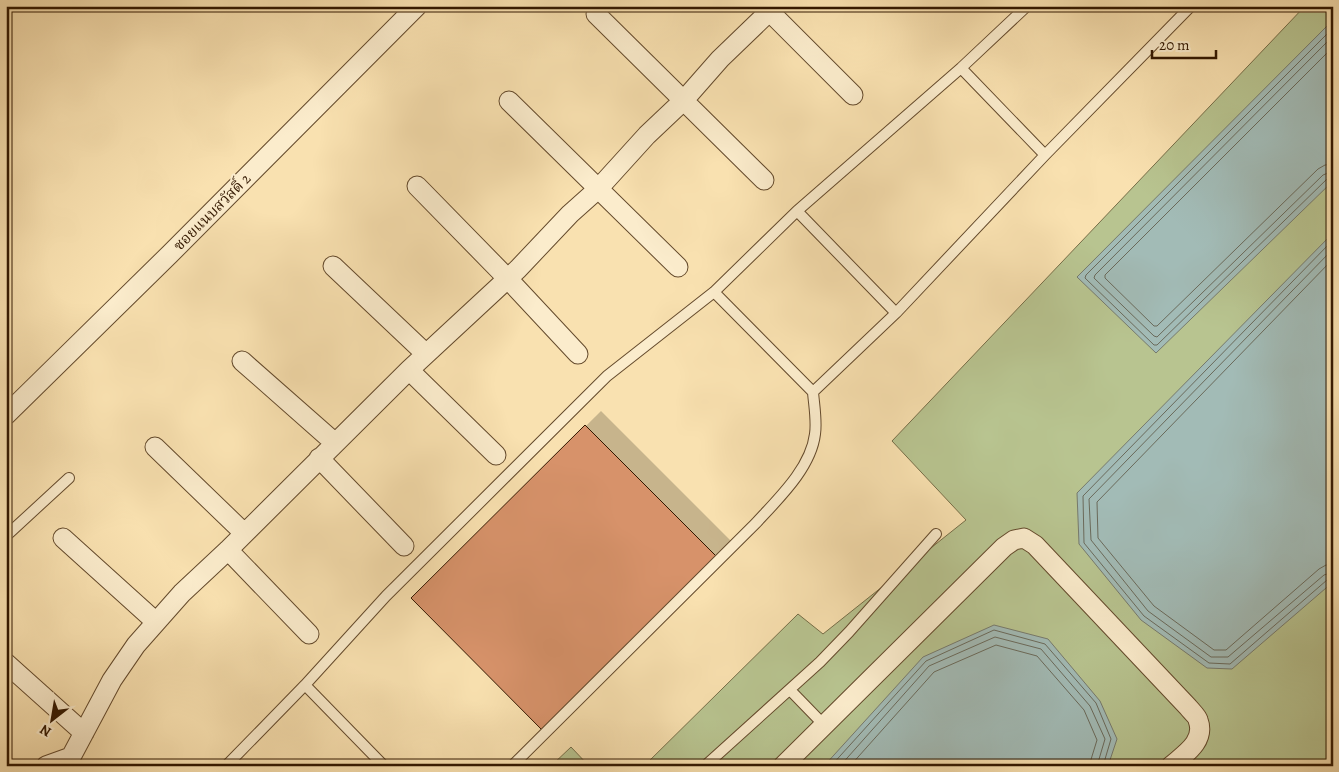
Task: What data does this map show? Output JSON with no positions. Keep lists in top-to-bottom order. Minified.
{"streets":{"street":["ซอยแนบสวัสดิ์ 2"]},"scale_bar":"20 m","north":"bottom left"}
